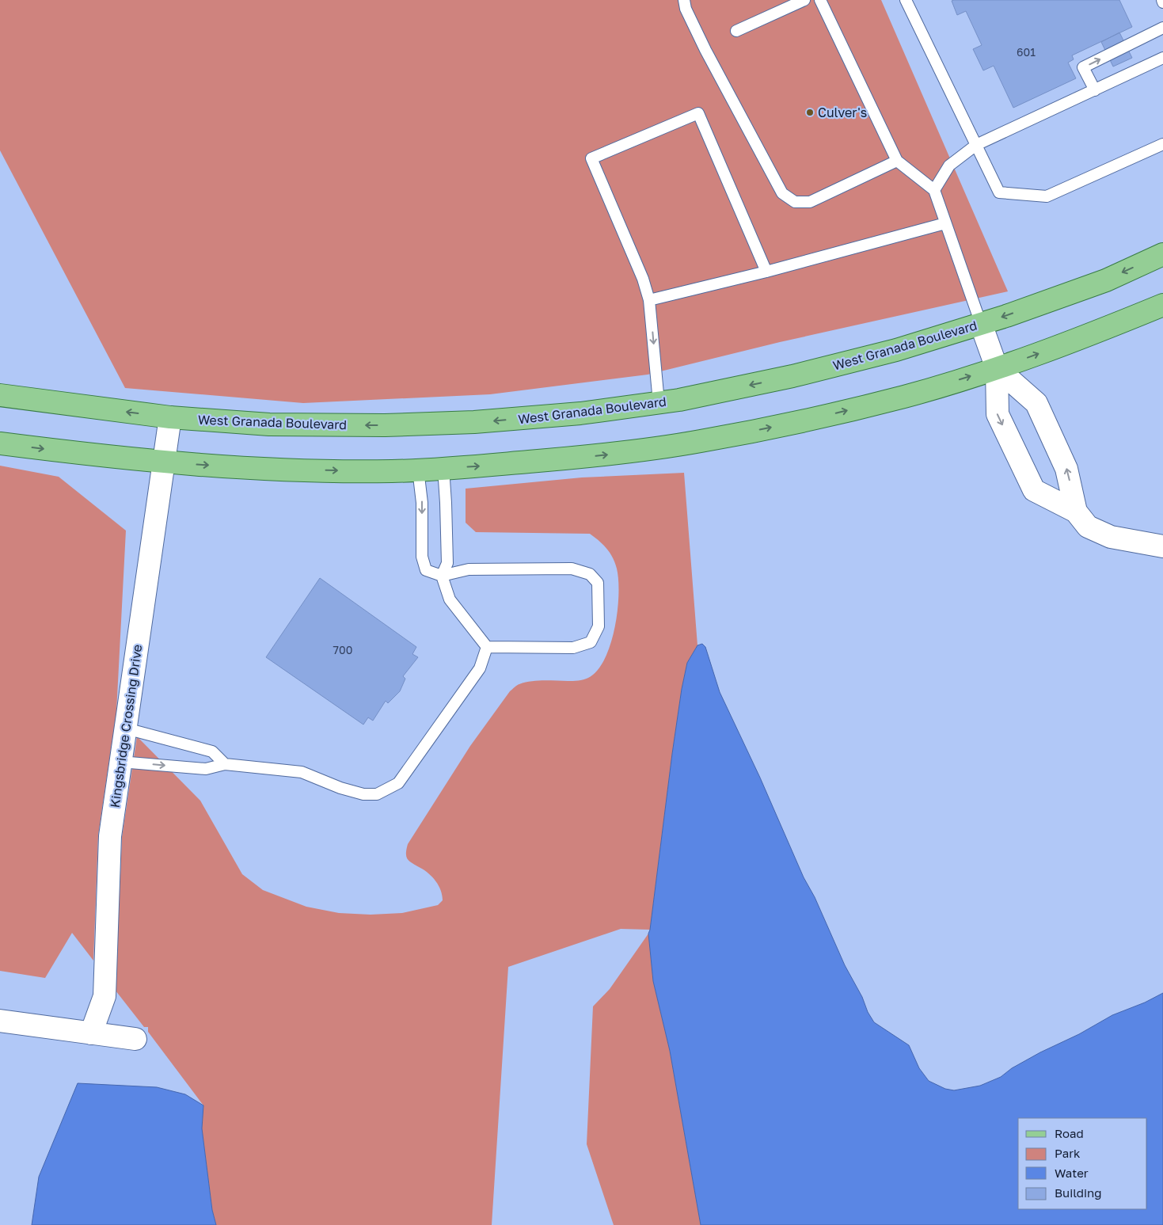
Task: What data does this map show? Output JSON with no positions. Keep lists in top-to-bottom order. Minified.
{"streets":{"main road":["West Granada Boulevard"],"street":["Kingsbridge Crossing Drive"]},"crossings":[["West Granada Boulevard","Kingsbridge Crossing Drive"]],"places":["Culver's"],"house_numbers":["601","700"],"legend":["Road","Park","Water","Building"]}
